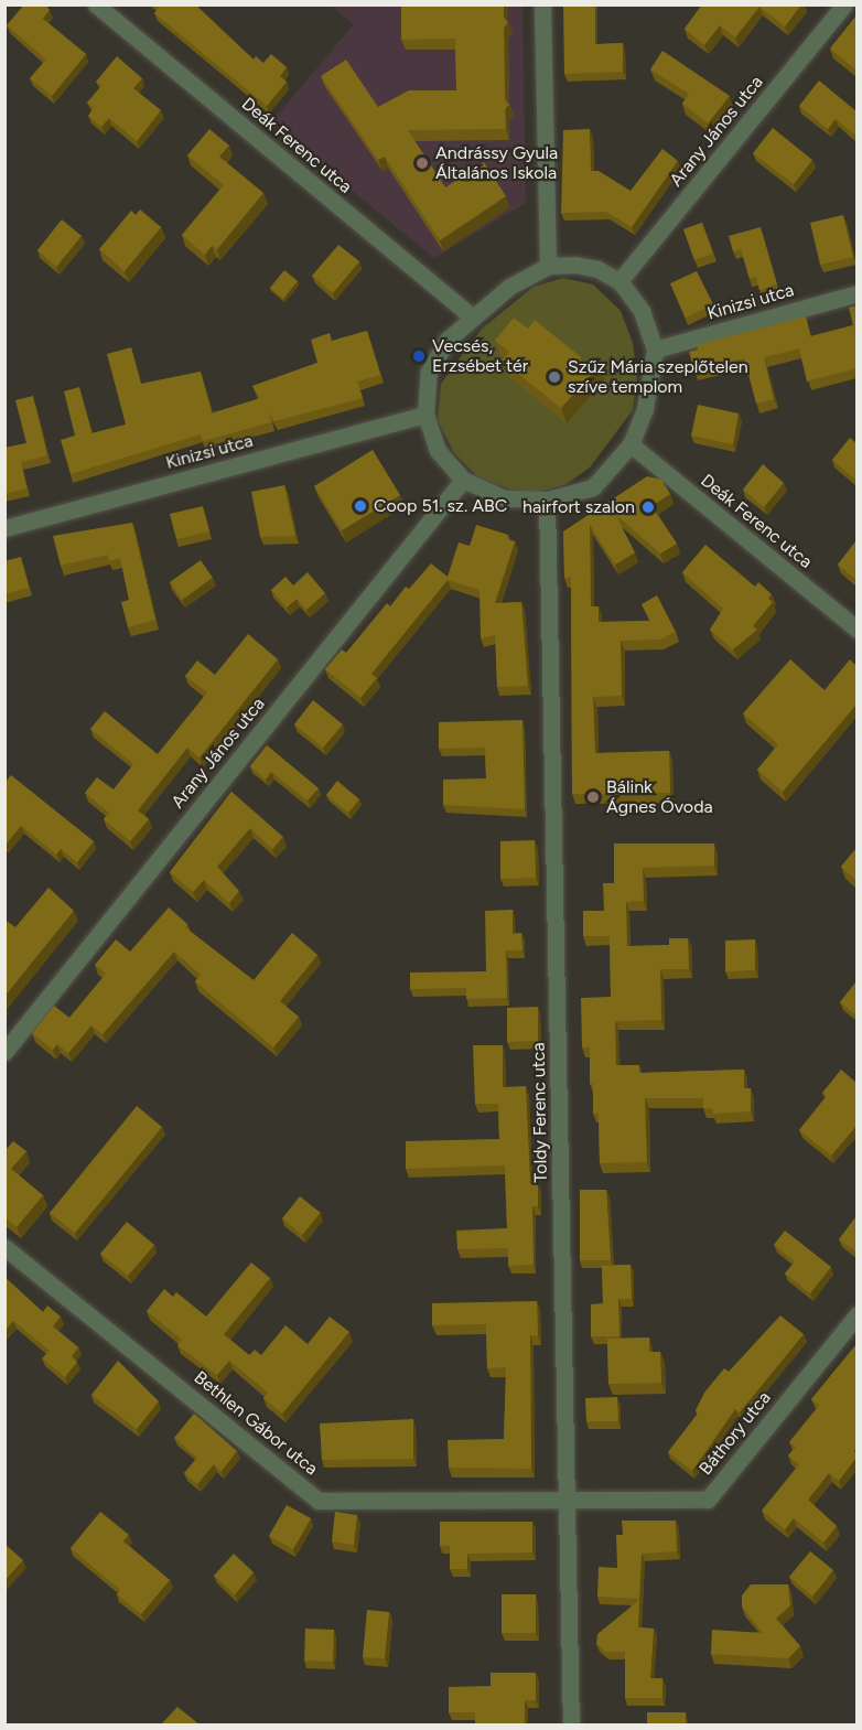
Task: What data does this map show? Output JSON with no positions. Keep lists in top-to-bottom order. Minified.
{"streets":{"street":["Arany János utca","Deák Ferenc utca","Kinizsi utca","Toldy Ferenc utca","Bethlen Gábor utca","Báthory utca"]},"crossings":[["Arany János utca","Deák Ferenc utca"],["Arany János utca","Kinizsi utca"],["Arany János utca","Toldy Ferenc utca"],["Deák Ferenc utca","Kinizsi utca"],["Deák Ferenc utca","Toldy Ferenc utca"],["Kinizsi utca","Toldy Ferenc utca"],["Toldy Ferenc utca","Bethlen Gábor utca"],["Toldy Ferenc utca","Báthory utca"],["Bethlen Gábor utca","Báthory utca"]],"places":["Andrássy Gyula Általános Iskola","Vecsés, Erzsébet tér","Szűz Mária szeplőtelen szíve templom","Coop 51. sz. ABC","hairfort szalon","Bálink Ágnes Óvoda"]}
